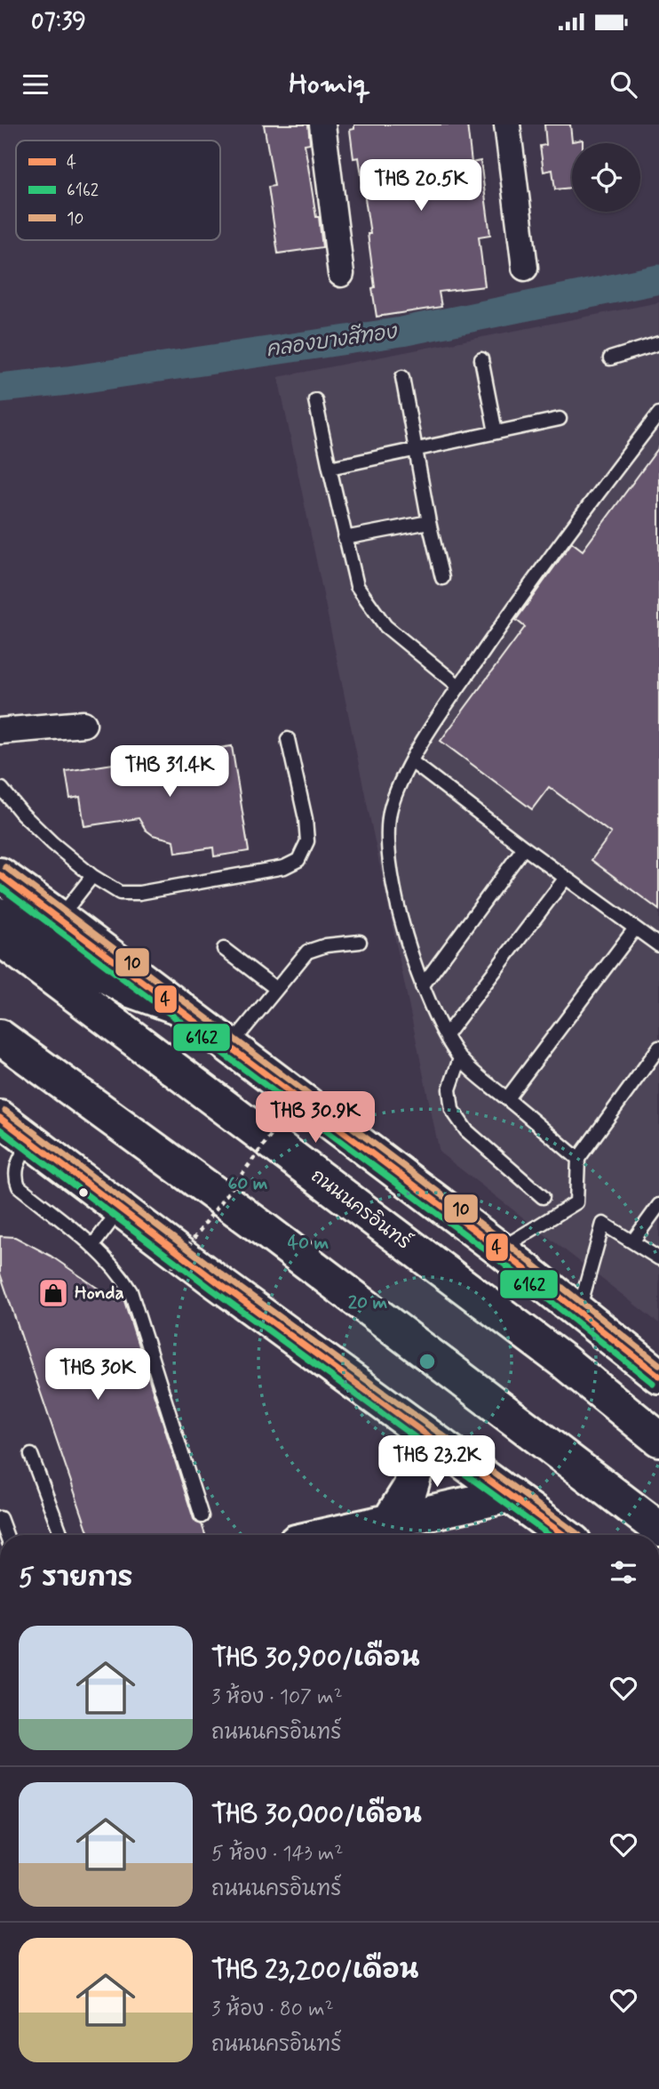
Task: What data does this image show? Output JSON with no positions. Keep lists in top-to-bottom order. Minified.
{"streets":{"main road":["ถนนนครอินทร์"]},"water":["คลองบางสีทอง"],"places":{"shop":["Honda"]},"lines":["transit line 10","transit line 4","transit line 6162"],"legend":["4","6162","10"],"page":{"status":"07:39","header":"Homiq","price":["THB 20.5K","THB 31.4K","THB 30.9K","THB 30K","THB 23.2K"],"heading":"5 รายการ","list":[{"name":"THB 30,900/เดือน","note":"3 ห้อง · 107 m² · ถนนนครอินทร์"},{"name":"THB 30,000/เดือน","note":"5 ห้อง · 143 m² · ถนนนครอินทร์"},{"name":"THB 23,200/เดือน","note":"3 ห้อง · 80 m² · ถนนนครอินทร์"}]},"rings":["60 m","40 m","20 m"]}
